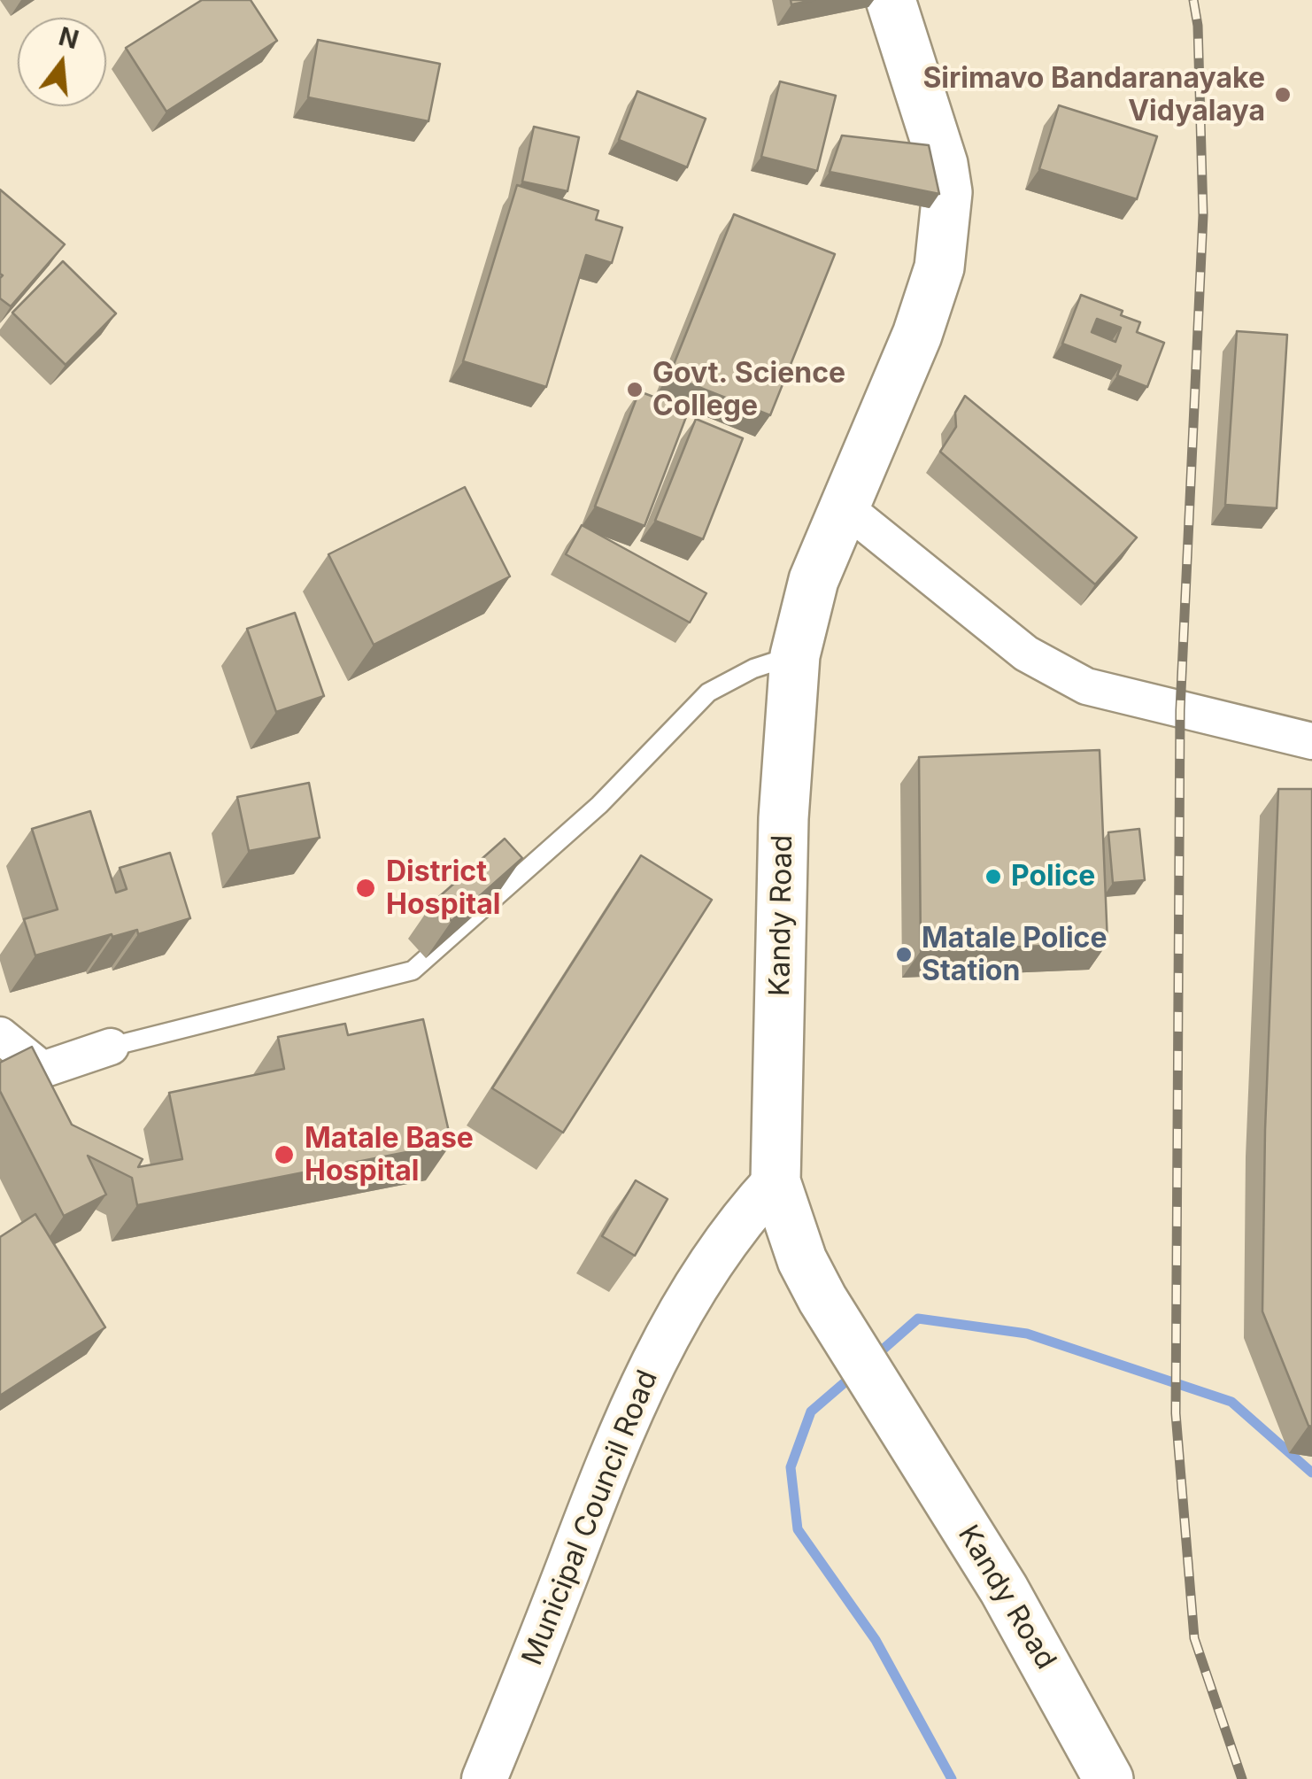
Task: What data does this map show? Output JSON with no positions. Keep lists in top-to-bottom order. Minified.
{"streets":{"highway":["Kandy Road"],"street":["Municipal Council Road"]},"crossings":[["Kandy Road","Municipal Council Road"]],"places":["Sirimavo Bandaranayake Vidyalaya","Govt. Science College","Police","District Hospital","Matale Police Station","Matale Base Hospital"],"north":"top"}
